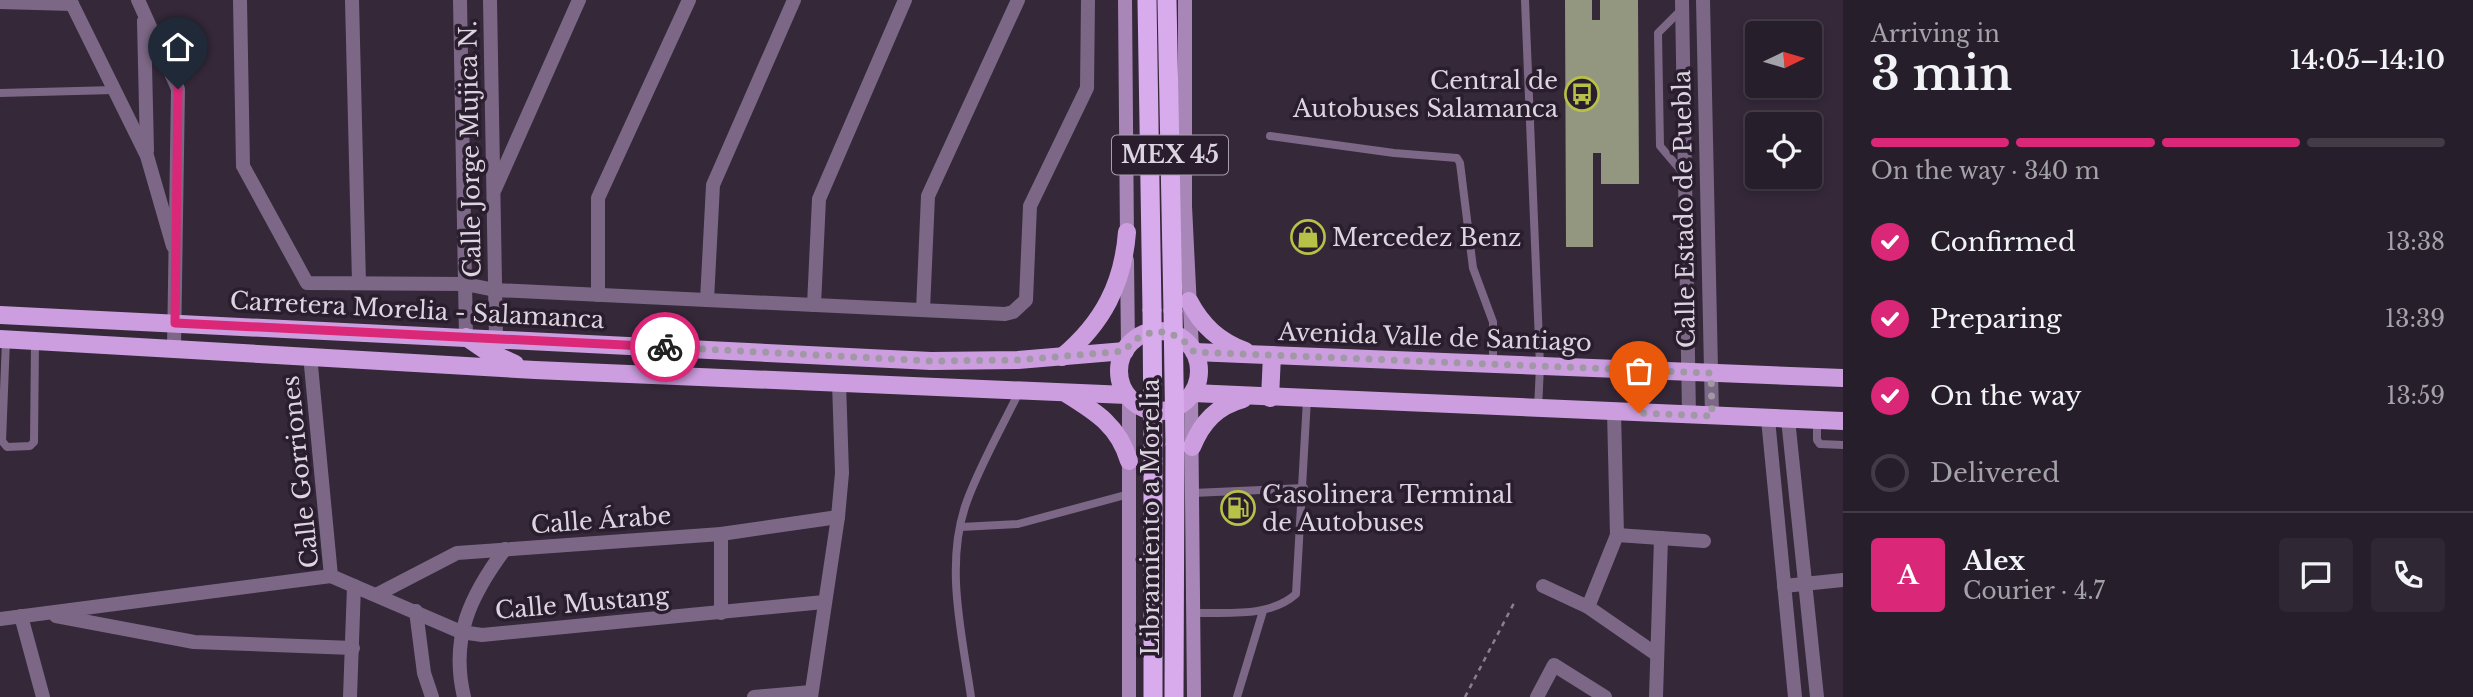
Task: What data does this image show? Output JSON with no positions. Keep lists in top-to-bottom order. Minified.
{"streets":{"highway":["MEX 45","Libramiento a Morelia"],"main road":["Carretera Morelia - Salamanca","Avenida Valle de Santiago"],"street":["Calle Jorge Mujica N.","Calle Estado de Puebla","Calle Gorriones","Calle Árabe","Calle Mustang"]},"crossings":[["Calle Jorge Mujica N.","Carretera Morelia - Salamanca"],["Calle Estado de Puebla","Avenida Valle de Santiago"],["Carretera Morelia - Salamanca","Avenida Valle de Santiago"],["Carretera Morelia - Salamanca","Calle Gorriones"],["Calle Gorriones","Calle Mustang"],["Calle Árabe","Calle Mustang"]],"places":{"bus stop":["Central de Autobuses Salamanca"],"shop":["Mercedez Benz"],"fuel station":["Gasolinera Terminal de Autobuses"]},"north":"right","page":{"heading":["3 min","Arriving in","14:05–14:10"],"panel":["Alex","Courier · 4.7"],"bar":"On the way · 340 m","list":[["Confirmed","13:38"],["Preparing","13:39"],["On the way","13:59"],"Delivered"],"round":"A"}}
